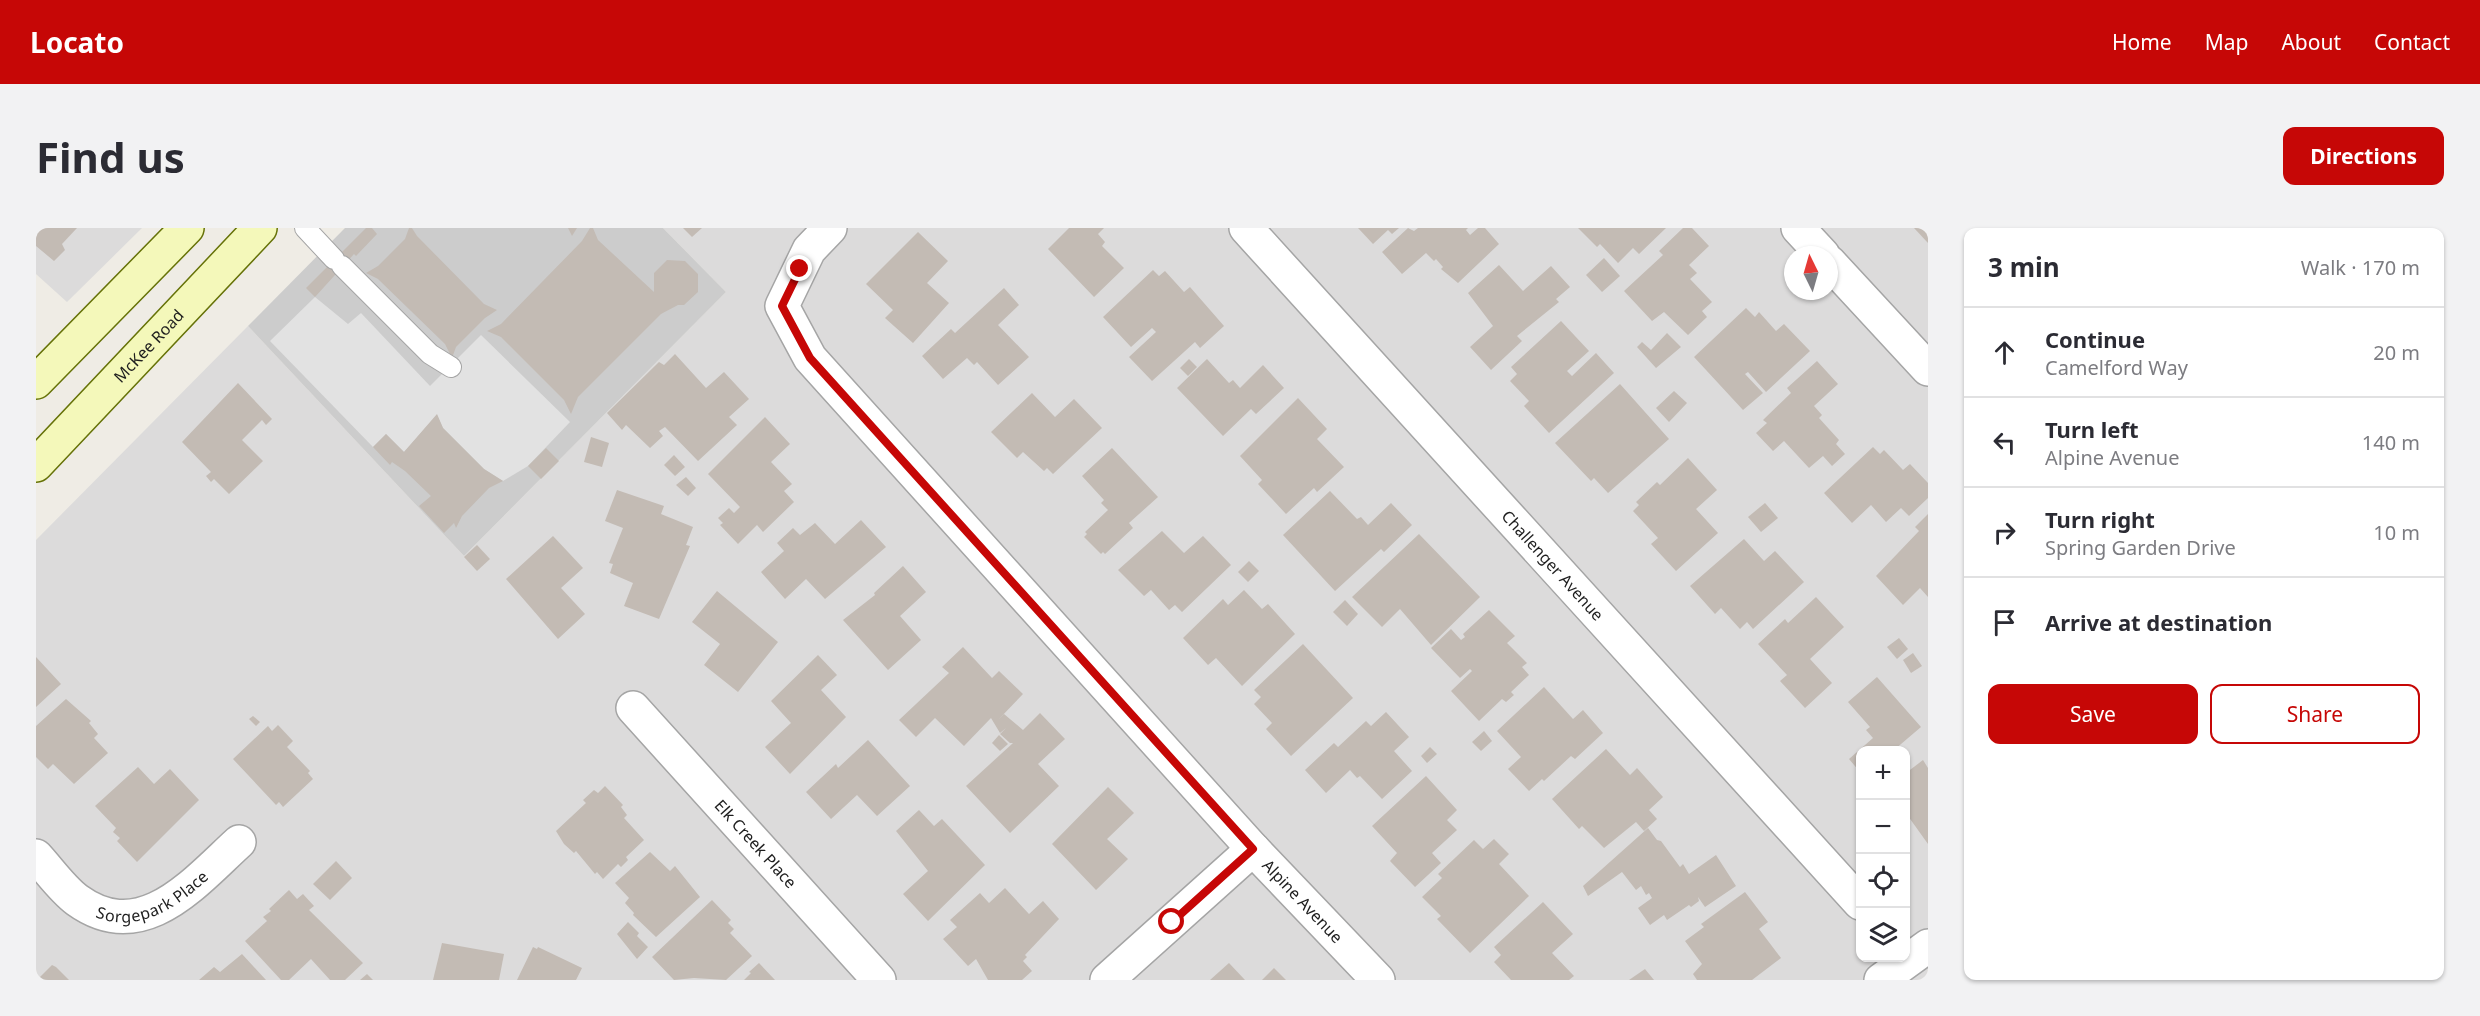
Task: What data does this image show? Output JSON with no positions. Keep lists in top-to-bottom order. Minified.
{"streets":{"main road":["McKee Road"],"street":["Challenger Avenue","Elk Creek Place","Sorgepark Place","Alpine Avenue"]},"north":"top","page":{"header":"Locato","nav":["Home","Map","About","Contact"],"buttons":["Directions",["Save","Share"]],"title":"Find us","heading":["3 min","Walk · 170 m"],"list":[["Continue","Camelford Way","20 m"],["Turn left","Alpine Avenue","140 m"],["Turn right","Spring Garden Drive","10 m"],"Arrive at destination"],"map_buttons":["+","−"]}}
